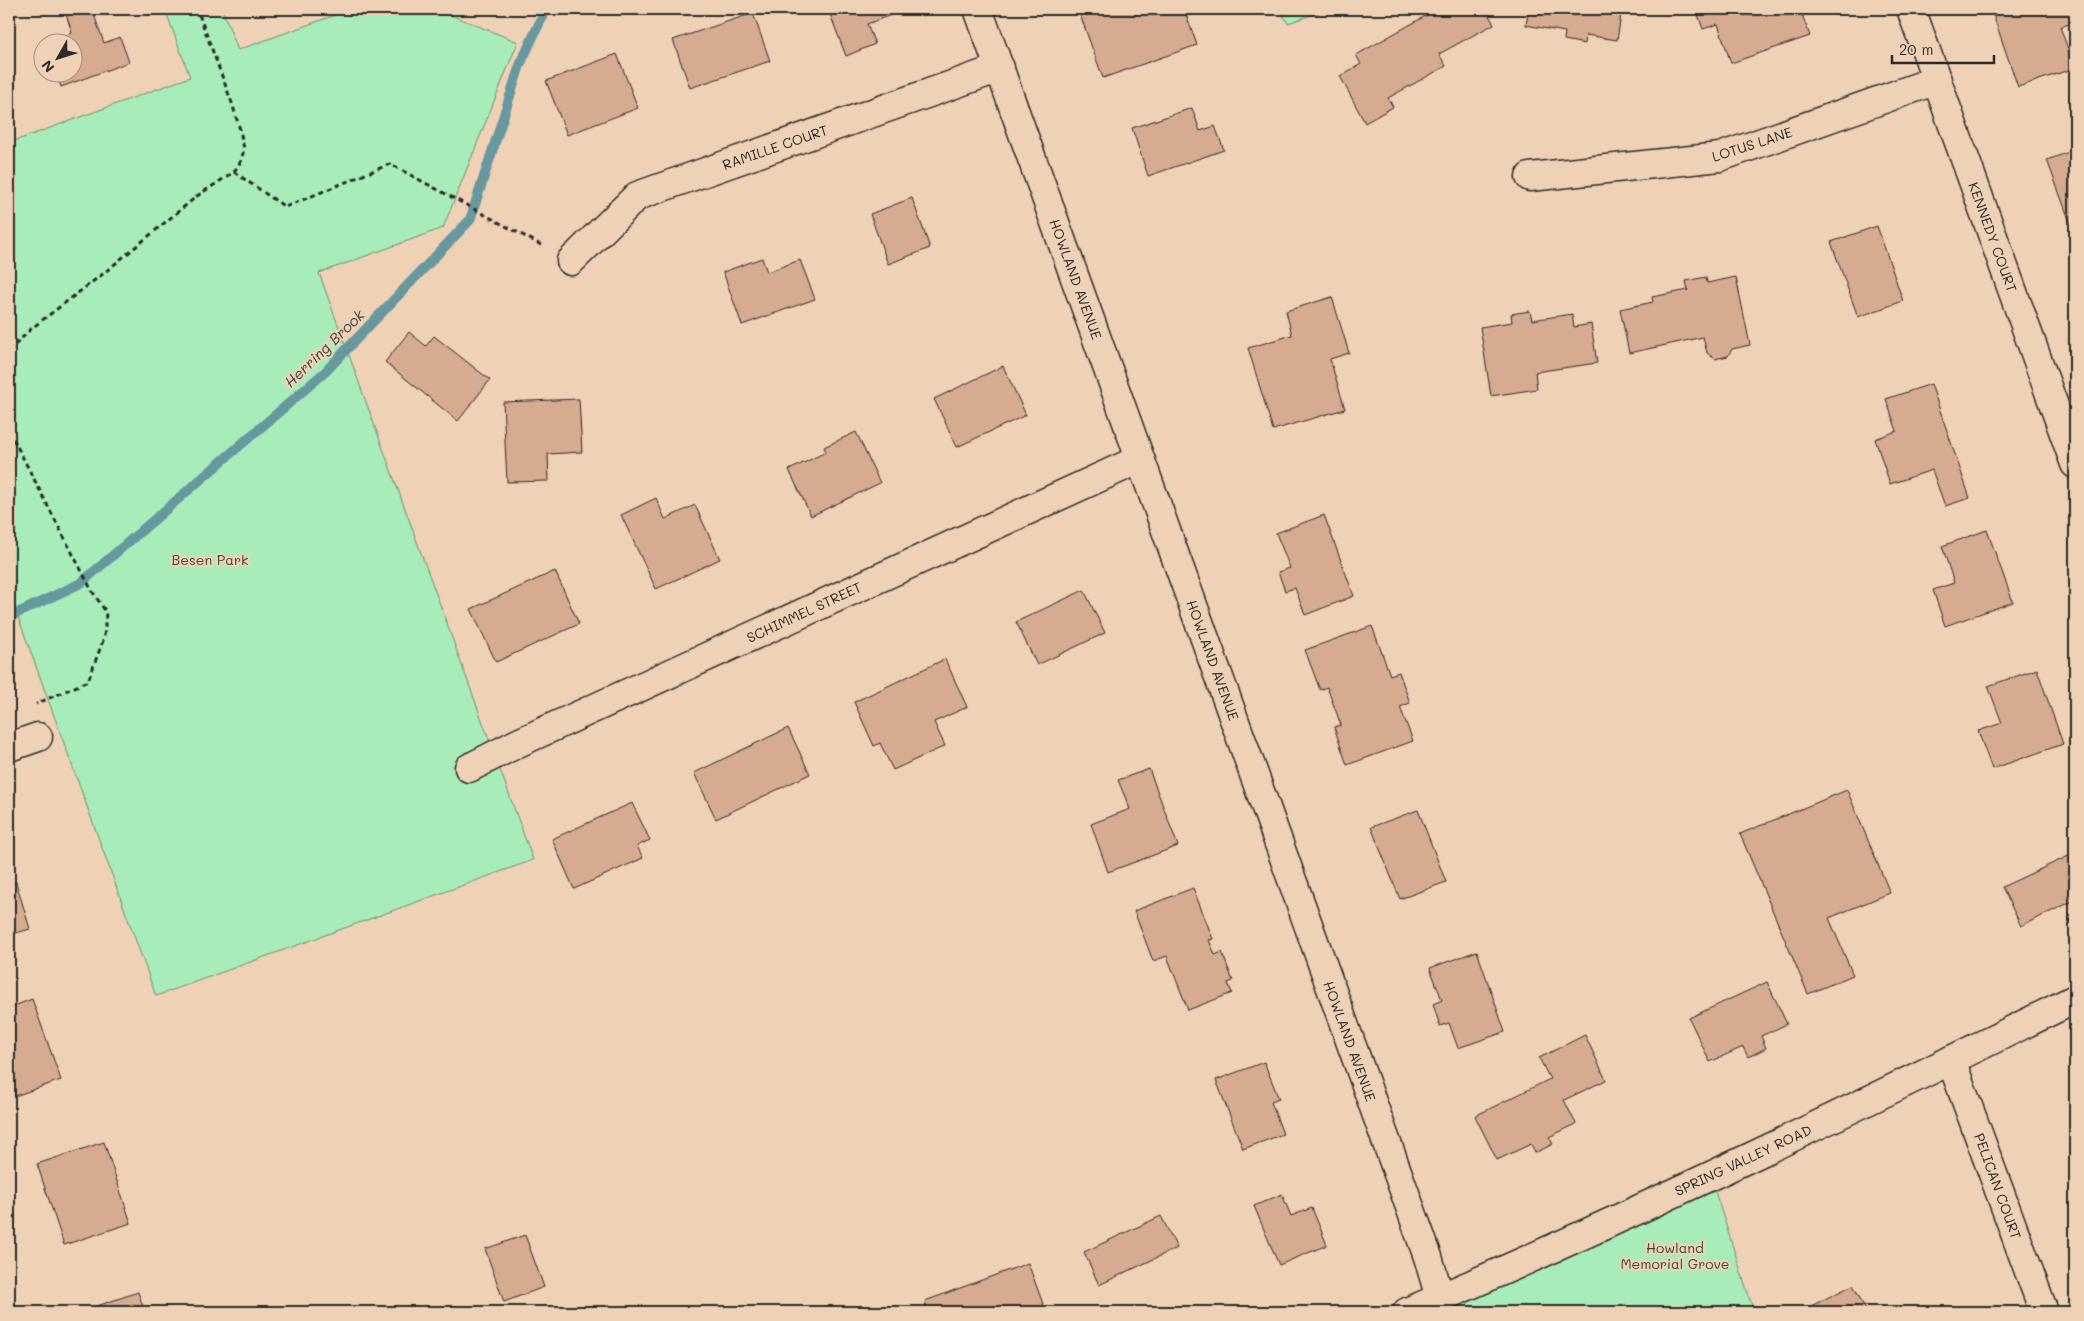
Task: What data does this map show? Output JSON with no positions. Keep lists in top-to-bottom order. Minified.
{"streets":{"street":["LOTUS LANE","RAMILLE COURT","KENNEDY COURT","HOWLAND AVENUE","SCHIMMEL STREET","SPRING VALLEY ROAD","PELICAN COURT"]},"crossings":[["LOTUS LANE","KENNEDY COURT"],["RAMILLE COURT","HOWLAND AVENUE"],["HOWLAND AVENUE","SCHIMMEL STREET"],["HOWLAND AVENUE","SPRING VALLEY ROAD"],["SPRING VALLEY ROAD","PELICAN COURT"]],"water":["Herring Brook"],"parks":["Besen Park","Howland Memorial Grove"],"scale_bar":"20 m","north":"bottom left"}
